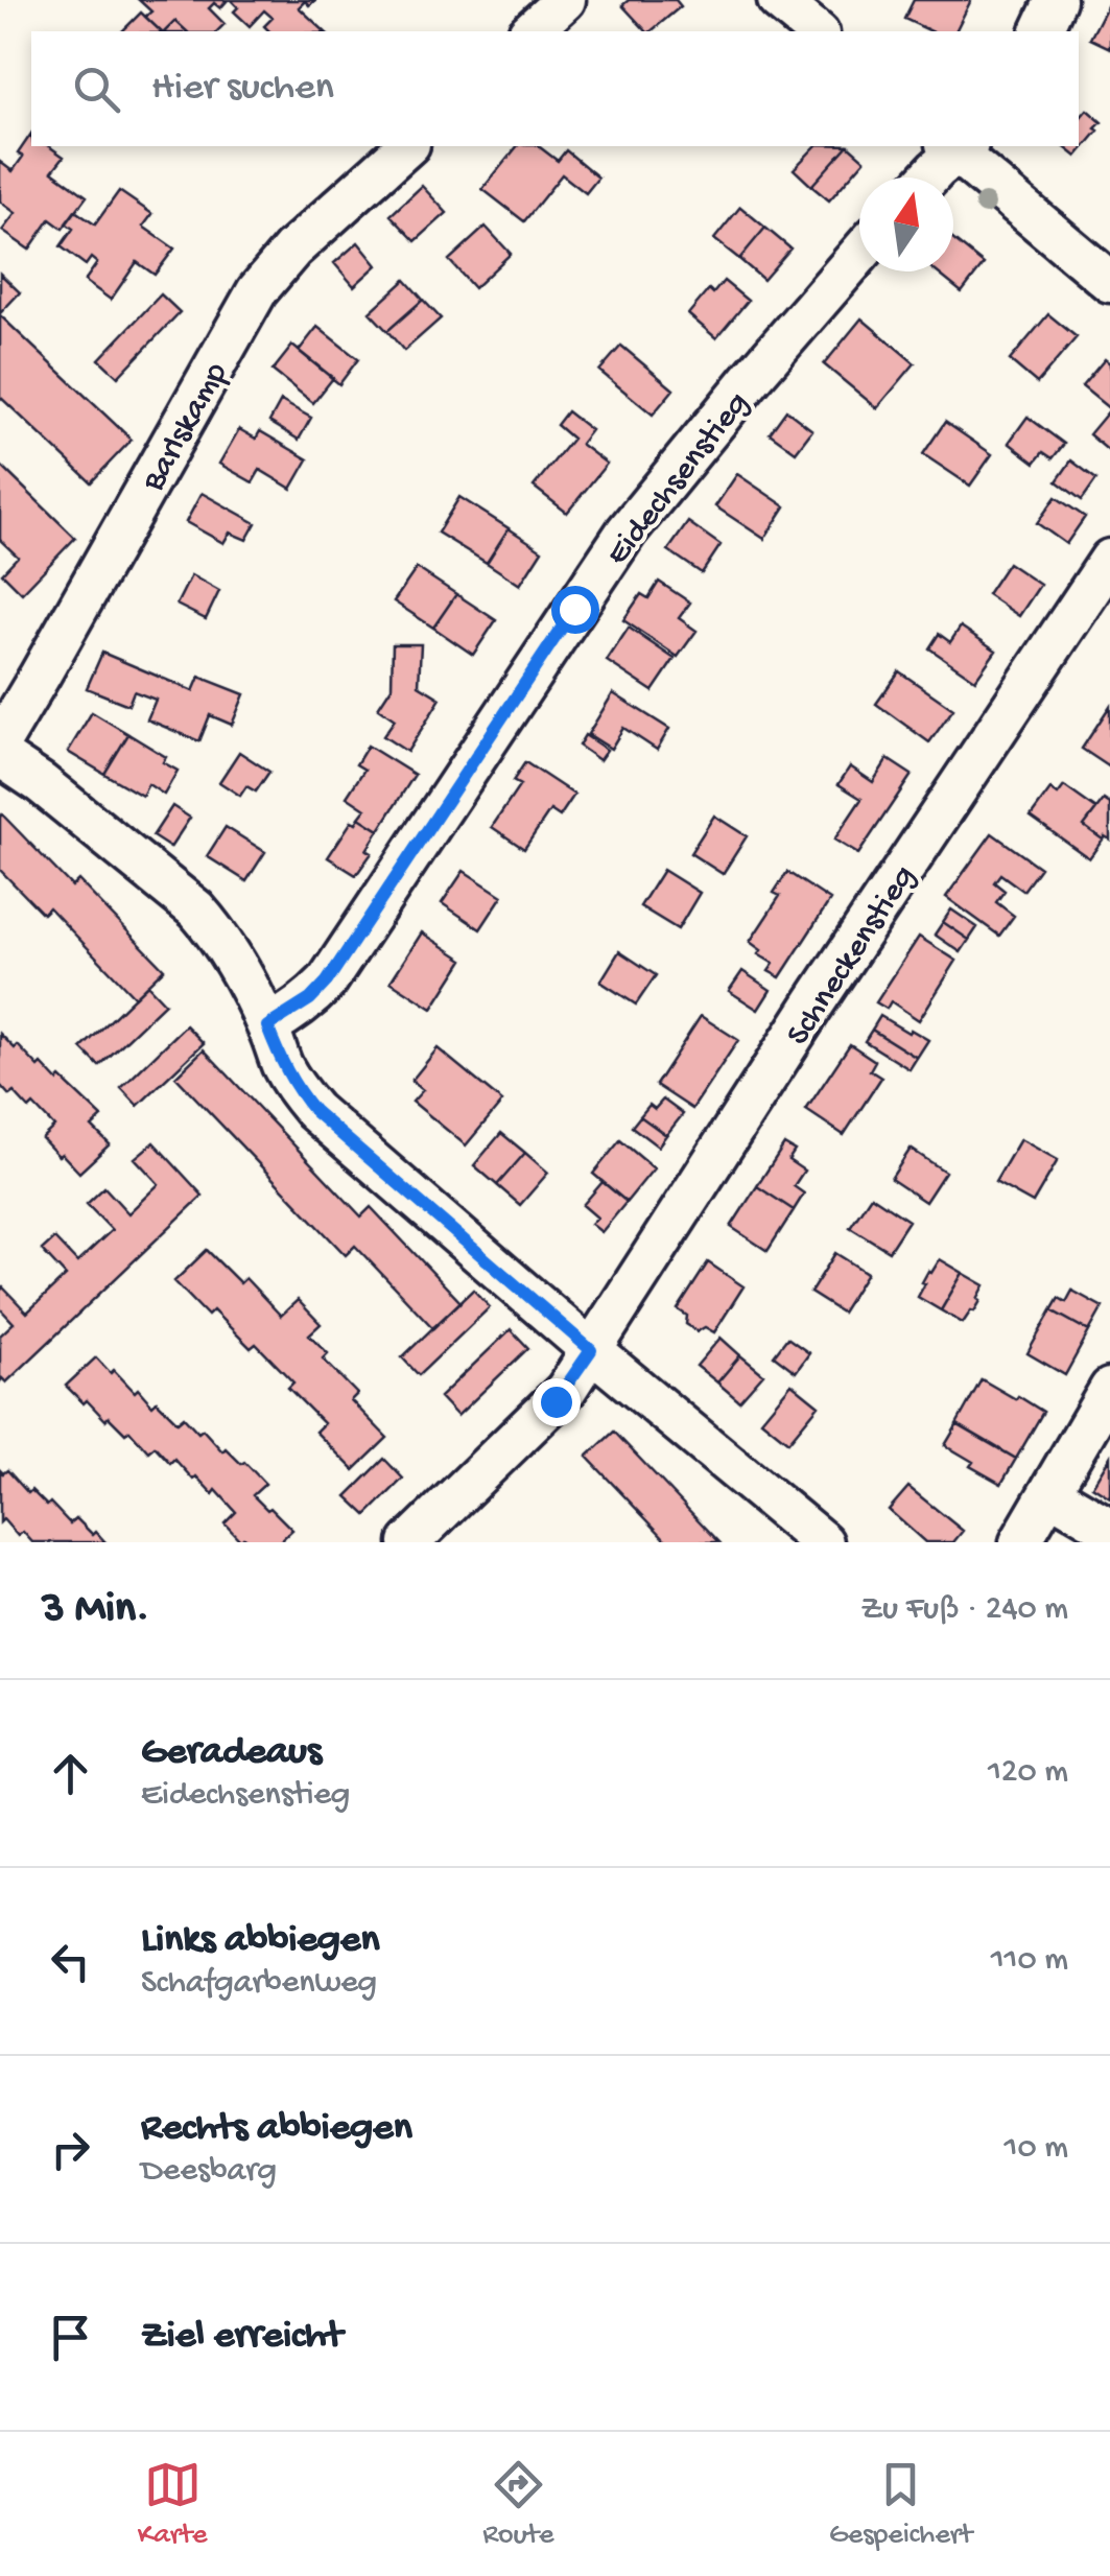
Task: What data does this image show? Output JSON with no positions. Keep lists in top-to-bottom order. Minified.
{"streets":{"street":["Barlskamp","Eidechsenstieg","Schneckenstieg"]},"north":"top","page":{"search":"Hier suchen","heading":["3 Min.","Zu Fuß · 240 m"],"list":[["Geradeaus","Eidechsenstieg","120 m"],["Links abbiegen","Schafgarbenweg","110 m"],["Rechts abbiegen","Deesbarg","10 m"],"Ziel erreicht"],"nav":["Karte","Route","Gespeichert"]}}
